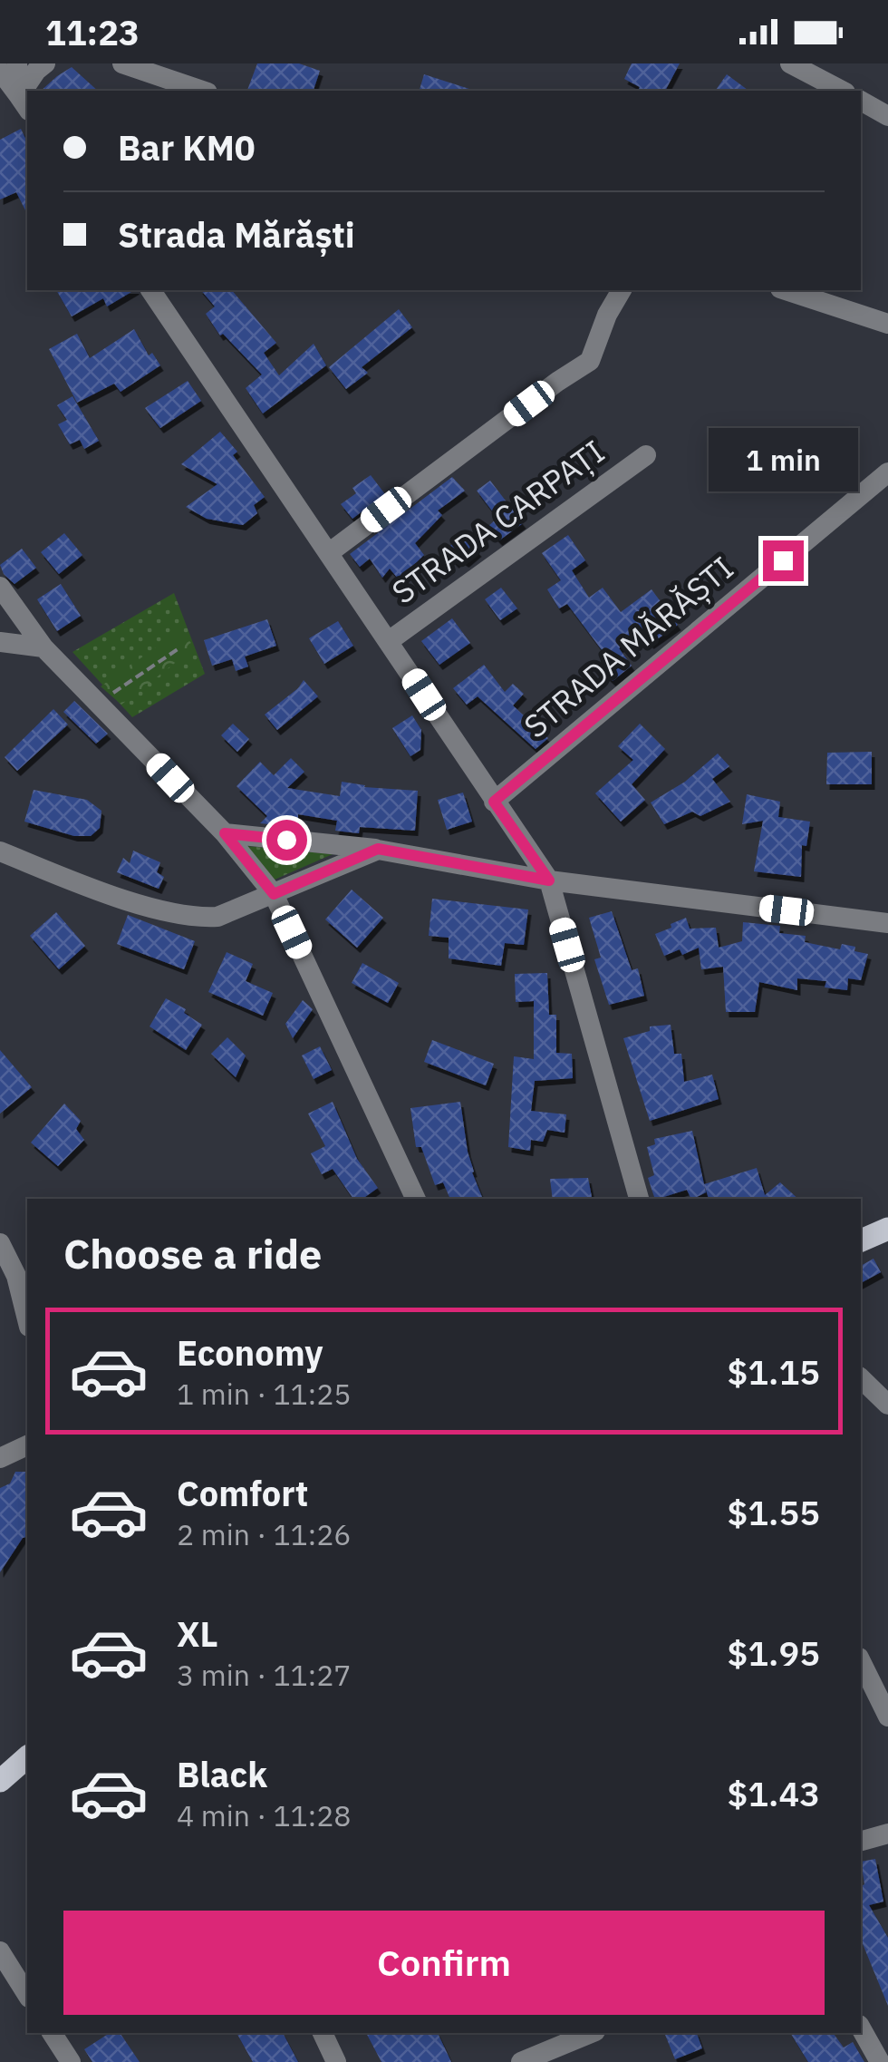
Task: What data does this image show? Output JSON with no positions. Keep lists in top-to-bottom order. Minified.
{"streets":{"street":["STRADA CARPAȚI","STRADA MĂRĂȘTI"]},"page":{"status":"11:23","banner":["Bar KM0","Strada Mărăști"],"bubble":"1 min","heading":"Choose a ride","list":[{"name":"Economy","note":"1 min · 11:25","value":"$1.15"},{"name":"Comfort","note":"2 min · 11:26","value":"$1.55"},{"name":"XL","note":"3 min · 11:27","value":"$1.95"},{"name":"Black","note":"4 min · 11:28","value":"$1.43"}],"buttons":"Confirm"}}
